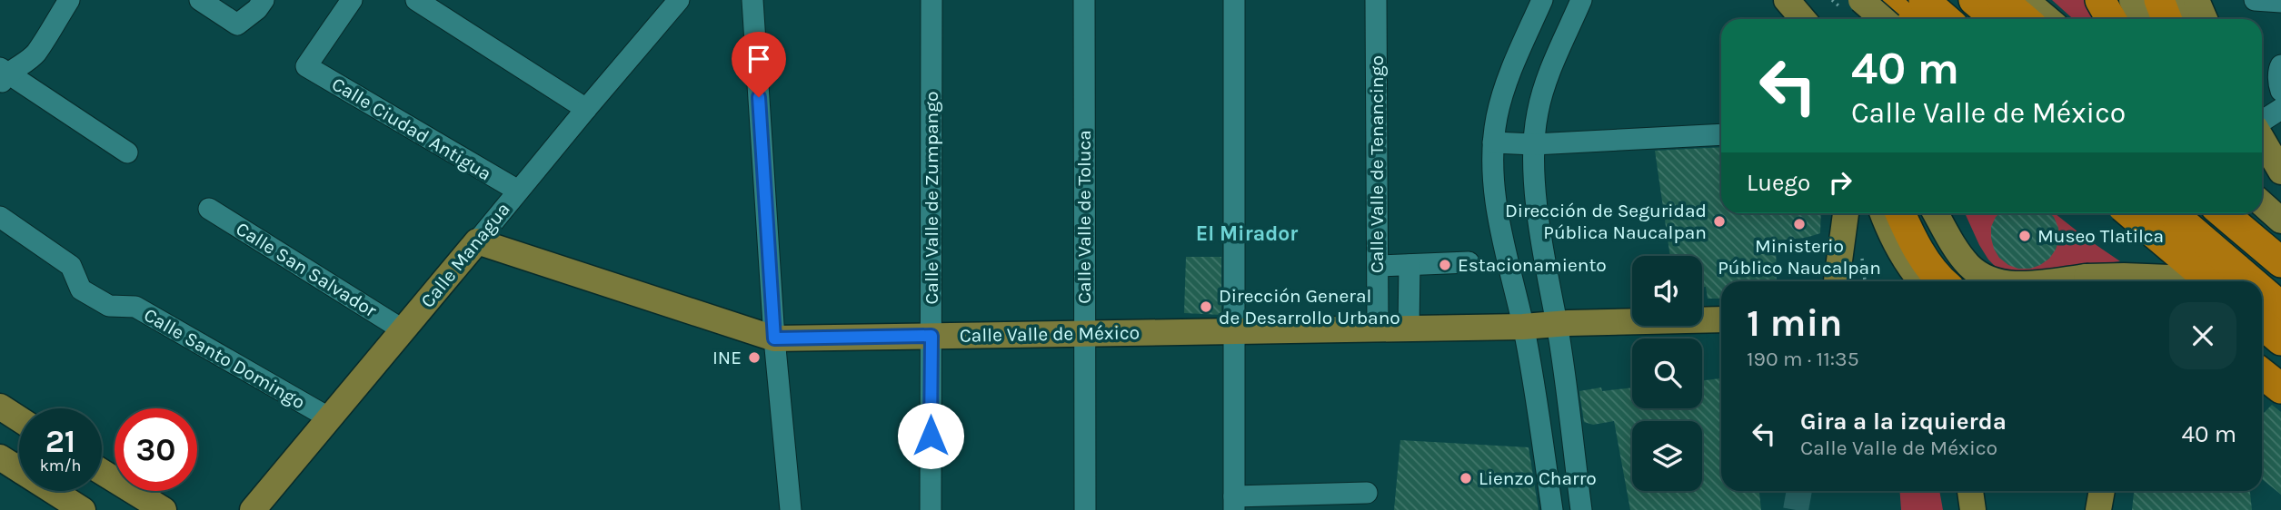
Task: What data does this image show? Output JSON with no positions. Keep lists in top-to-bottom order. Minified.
{"streets":{"main road":["Calle Managua","Calle Valle de México"],"street":["Calle Ciudad Antigua","Calle Valle de Tenancingo","Calle Valle de Zumpango","Calle Valle de Toluca","Calle San Salvador","Calle Santo Domingo"]},"crossings":[["Calle Ciudad Antigua","Calle Managua"],["Calle Valle de Tenancingo","Calle Valle de México"],["Calle Valle de Zumpango","Calle Valle de México"],["Calle Valle de Toluca","Calle Valle de México"],["Calle Managua","Calle San Salvador"],["Calle Managua","Calle Valle de México"],["Calle Managua","Calle Santo Domingo"]],"districts":["El Mirador"],"places":["Dirección de Seguridad Pública Naucalpan","Ministerio Público Naucalpan","Museo Tlatilca","Estacionamiento","Dirección General de Desarrollo Urbano","INE","Lienzo Charro"],"page":{"turn":["40 m","Calle Valle de México"],"then":"Luego","heading":["1 min","190 m · 11:35"],"list":[{"name":"Gira a la izquierda","note":"Calle Valle de México","value":"40 m"}],"speed":"21 km/h","limit":"30"}}
